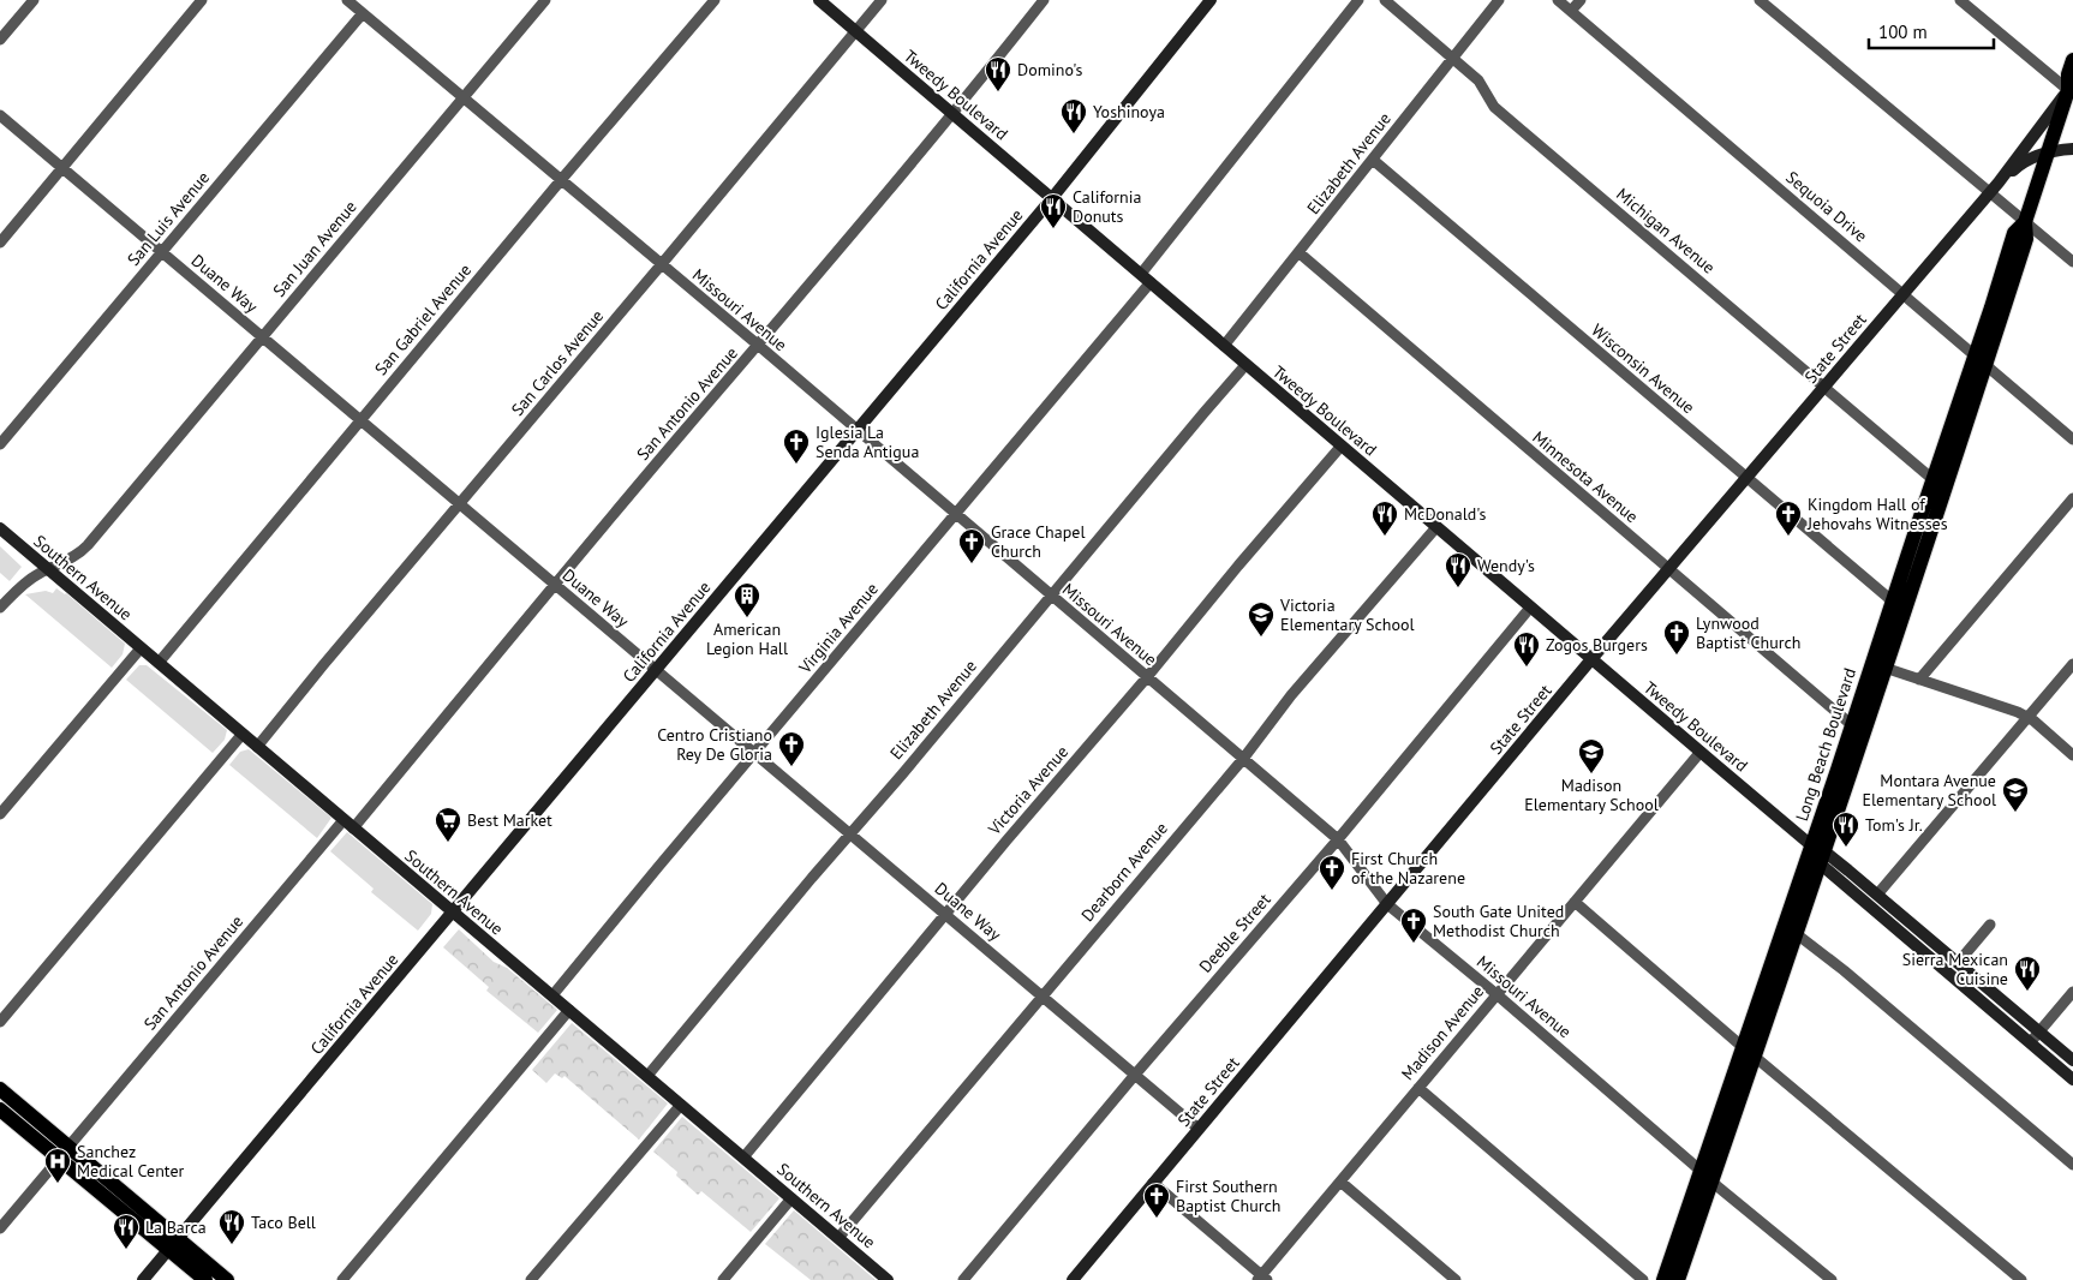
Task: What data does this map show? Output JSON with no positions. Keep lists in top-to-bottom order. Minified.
{"streets":{"main road":["Tweedy Boulevard","California Avenue","State Street","Southern Avenue","Long Beach Boulevard"],"street":["Elizabeth Avenue","Sequoia Drive","San Luis Avenue","Michigan Avenue","San Juan Avenue","Duane Way","Missouri Avenue","San Gabriel Avenue","San Carlos Avenue","Wisconsin Avenue","San Antonio Avenue","Minnesota Avenue","Virginia Avenue","Victoria Avenue","Dearborn Avenue","Deeble Street","Madison Avenue"]},"crossings":[["Tweedy Boulevard","Elizabeth Avenue"],["Tweedy Boulevard","California Avenue"],["Tweedy Boulevard","State Street"],["Tweedy Boulevard","San Carlos Avenue"],["Tweedy Boulevard","San Antonio Avenue"],["Tweedy Boulevard","Virginia Avenue"],["Tweedy Boulevard","Long Beach Boulevard"],["Tweedy Boulevard","Victoria Avenue"],["Tweedy Boulevard","Dearborn Avenue"],["Tweedy Boulevard","Deeble Street"],["Tweedy Boulevard","Madison Avenue"],["Elizabeth Avenue","Michigan Avenue"],["Elizabeth Avenue","Duane Way"],["Elizabeth Avenue","Missouri Avenue"],["Elizabeth Avenue","Wisconsin Avenue"],["Elizabeth Avenue","Minnesota Avenue"],["Elizabeth Avenue","Southern Avenue"],["Sequoia Drive","State Street"],["Sequoia Drive","Long Beach Boulevard"],["San Luis Avenue","Duane Way"],["San Luis Avenue","Missouri Avenue"],["Michigan Avenue","State Street"],["Michigan Avenue","Long Beach Boulevard"],["San Juan Avenue","Duane Way"],["San Juan Avenue","Missouri Avenue"],["San Juan Avenue","Southern Avenue"],["California Avenue","Duane Way"],["California Avenue","Missouri Avenue"],["California Avenue","Southern Avenue"],["Duane Way","San Gabriel Avenue"],["Duane Way","State Street"],["Duane Way","San Carlos Avenue"],["Duane Way","San Antonio Avenue"],["Duane Way","Virginia Avenue"],["Duane Way","Victoria Avenue"],["Duane Way","Dearborn Avenue"],["Duane Way","Deeble Street"],["Missouri Avenue","San Gabriel Avenue"],["Missouri Avenue","State Street"],["Missouri Avenue","San Carlos Avenue"],["Missouri Avenue","San Antonio Avenue"],["Missouri Avenue","Virginia Avenue"],["Missouri Avenue","Long Beach Boulevard"],["Missouri Avenue","Victoria Avenue"],["Missouri Avenue","Dearborn Avenue"],["Missouri Avenue","Deeble Street"],["Missouri Avenue","Madison Avenue"],["San Gabriel Avenue","Southern Avenue"],["State Street","Wisconsin Avenue"],["State Street","Minnesota Avenue"],["State Street","Long Beach Boulevard"],["San Carlos Avenue","Southern Avenue"],["Wisconsin Avenue","Long Beach Boulevard"],["San Antonio Avenue","Southern Avenue"],["Minnesota Avenue","Long Beach Boulevard"],["Southern Avenue","Virginia Avenue"],["Southern Avenue","Victoria Avenue"],["Southern Avenue","Dearborn Avenue"]],"places":{"restaurant":["Domino's","Yoshinoya","California Donuts","McDonald's","Wendy's","Zogos Burgers","Tom's Jr.","Sierra Mexican Cuisine","Taco Bell","La Barca"],"church":["Iglesia La Senda Antigua","Kingdom Hall of Jehovahs Witnesses","Grace Chapel Church","Lynwood Baptist Church","Centro Cristiano Rey De Gloria","First Church of the Nazarene","South Gate United Methodist Church","First Southern Baptist Church"],"building":["American Legion Hall"],"school or university":["Victoria Elementary School","Madison Elementary School","Montara Avenue Elementary School"],"supermarket":["Best Market"],"hospital":["Sanchez Medical Center"]},"scale_bar":"100 m"}
